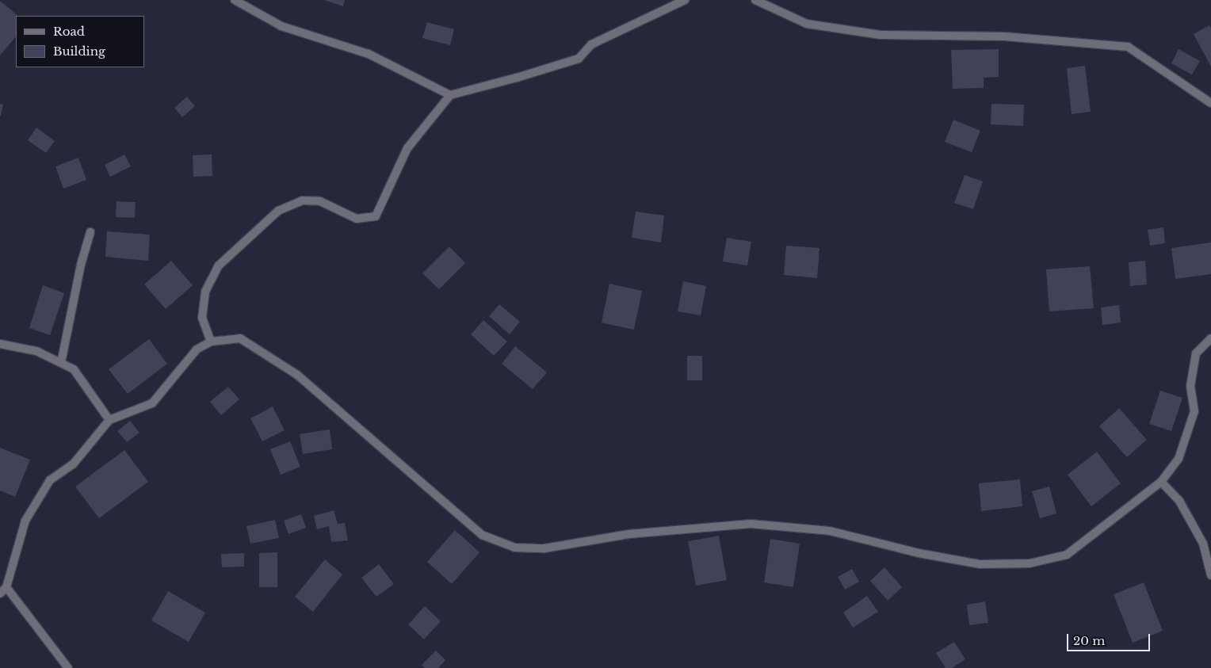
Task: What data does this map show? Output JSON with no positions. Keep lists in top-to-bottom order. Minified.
{"legend":["Road","Building"],"scale_bar":"20 m"}
